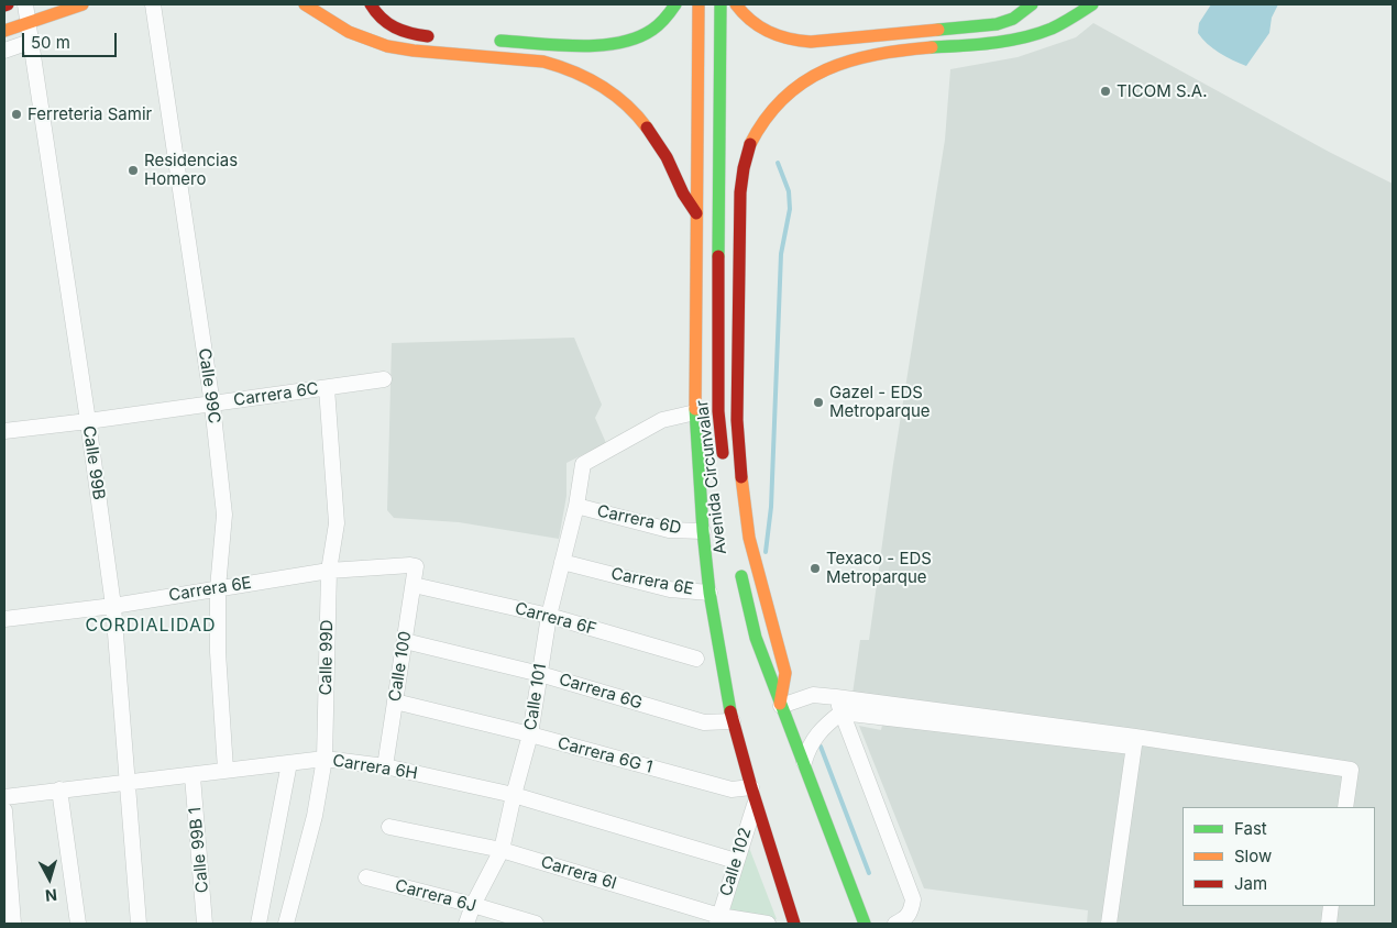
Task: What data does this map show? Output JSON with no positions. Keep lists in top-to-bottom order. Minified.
{"streets":{"main road":["Avenida Circunvalar"],"street":["Calle 99C","Carrera 6C","Calle 99B","Carrera 6D","Carrera 6E","Carrera 6F","Calle 99D","Calle 100","Carrera 6G","Calle 101","Carrera 6G 1","Carrera 6H","Calle 99B 1","Calle 102","Carrera 6I","Carrera 6J"]},"crossings":[["Calle 99C","Carrera 6C"],["Calle 99C","Carrera 6E"],["Calle 99C","Carrera 6H"],["Carrera 6C","Calle 99B"],["Carrera 6C","Calle 99D"],["Calle 99B","Carrera 6E"],["Calle 99B","Carrera 6H"],["Avenida Circunvalar","Carrera 6D"],["Avenida Circunvalar","Carrera 6E"],["Avenida Circunvalar","Carrera 6G"],["Avenida Circunvalar","Calle 101"],["Avenida Circunvalar","Carrera 6G 1"],["Avenida Circunvalar","Calle 102"],["Carrera 6D","Calle 101"],["Carrera 6E","Calle 99D"],["Carrera 6E","Calle 100"],["Carrera 6E","Calle 101"],["Carrera 6F","Calle 100"],["Carrera 6F","Calle 101"],["Calle 99D","Carrera 6H"],["Calle 100","Carrera 6G"],["Calle 100","Carrera 6G 1"],["Calle 100","Carrera 6H"],["Carrera 6G","Calle 101"],["Calle 101","Carrera 6G 1"],["Calle 101","Carrera 6H"],["Calle 101","Carrera 6I"],["Calle 101","Carrera 6J"],["Carrera 6G 1","Calle 102"],["Carrera 6H","Calle 99B 1"],["Carrera 6H","Calle 102"],["Calle 102","Carrera 6I"]],"districts":["CORDIALIDAD"],"places":["TICOM S.A.","Ferreteria Samir","Residencias Homero","Gazel - EDS Metroparque","Texaco - EDS Metroparque"],"legend":["Fast","Slow","Jam"],"scale_bar":"50 m","north":"bottom"}
